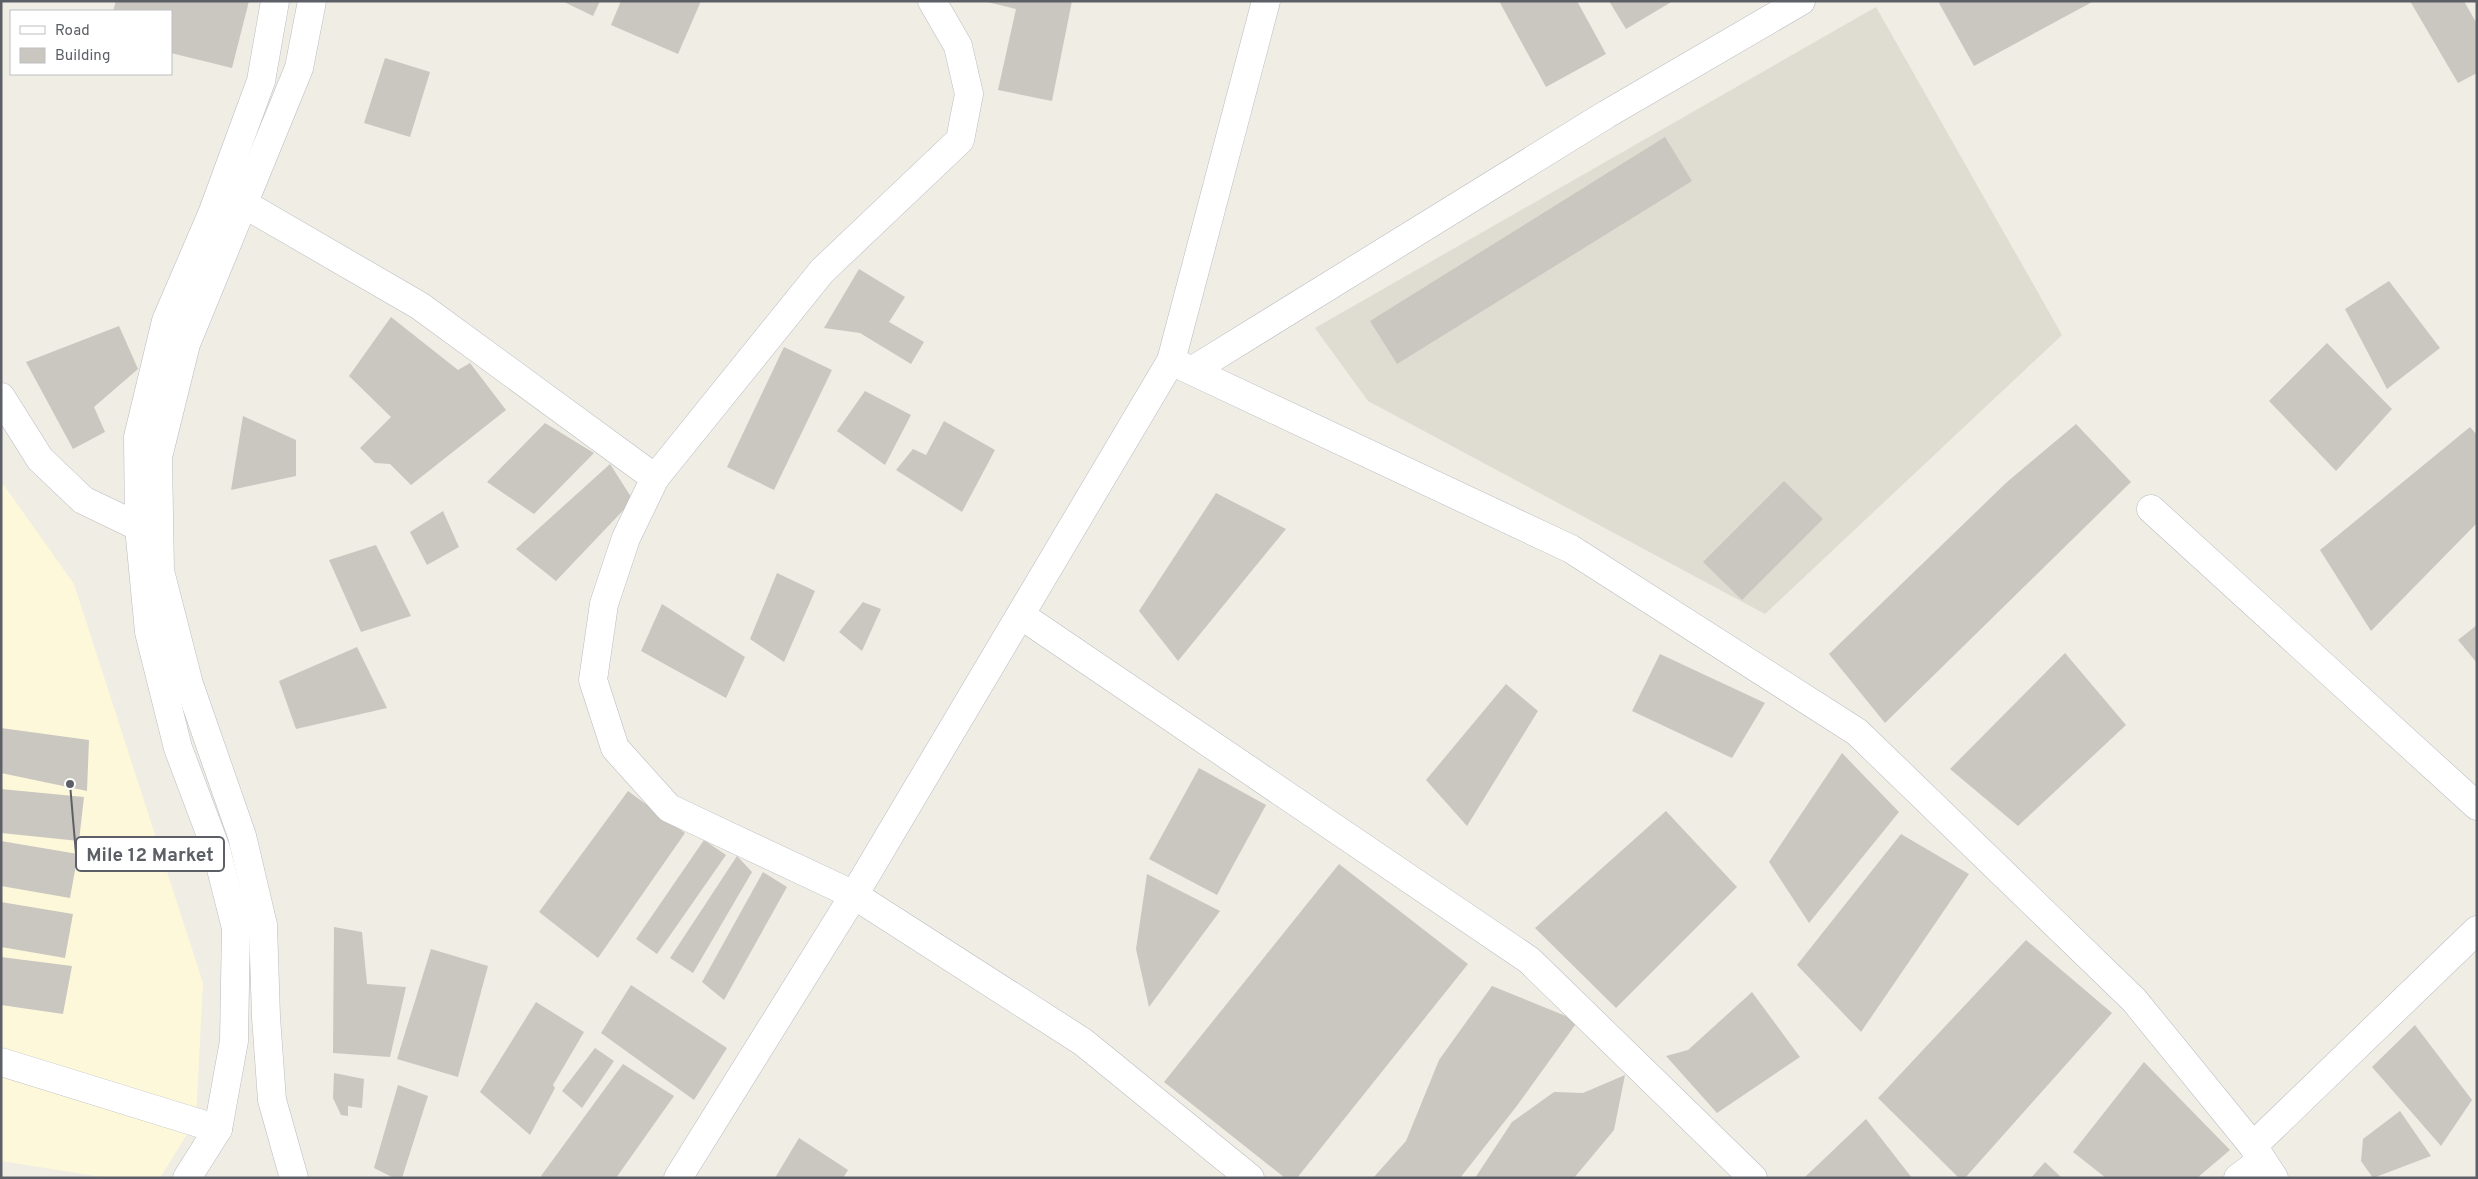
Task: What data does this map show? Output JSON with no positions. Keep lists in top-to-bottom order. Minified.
{"places":["Mile 12 Market"],"legend":["Road","Building"]}
